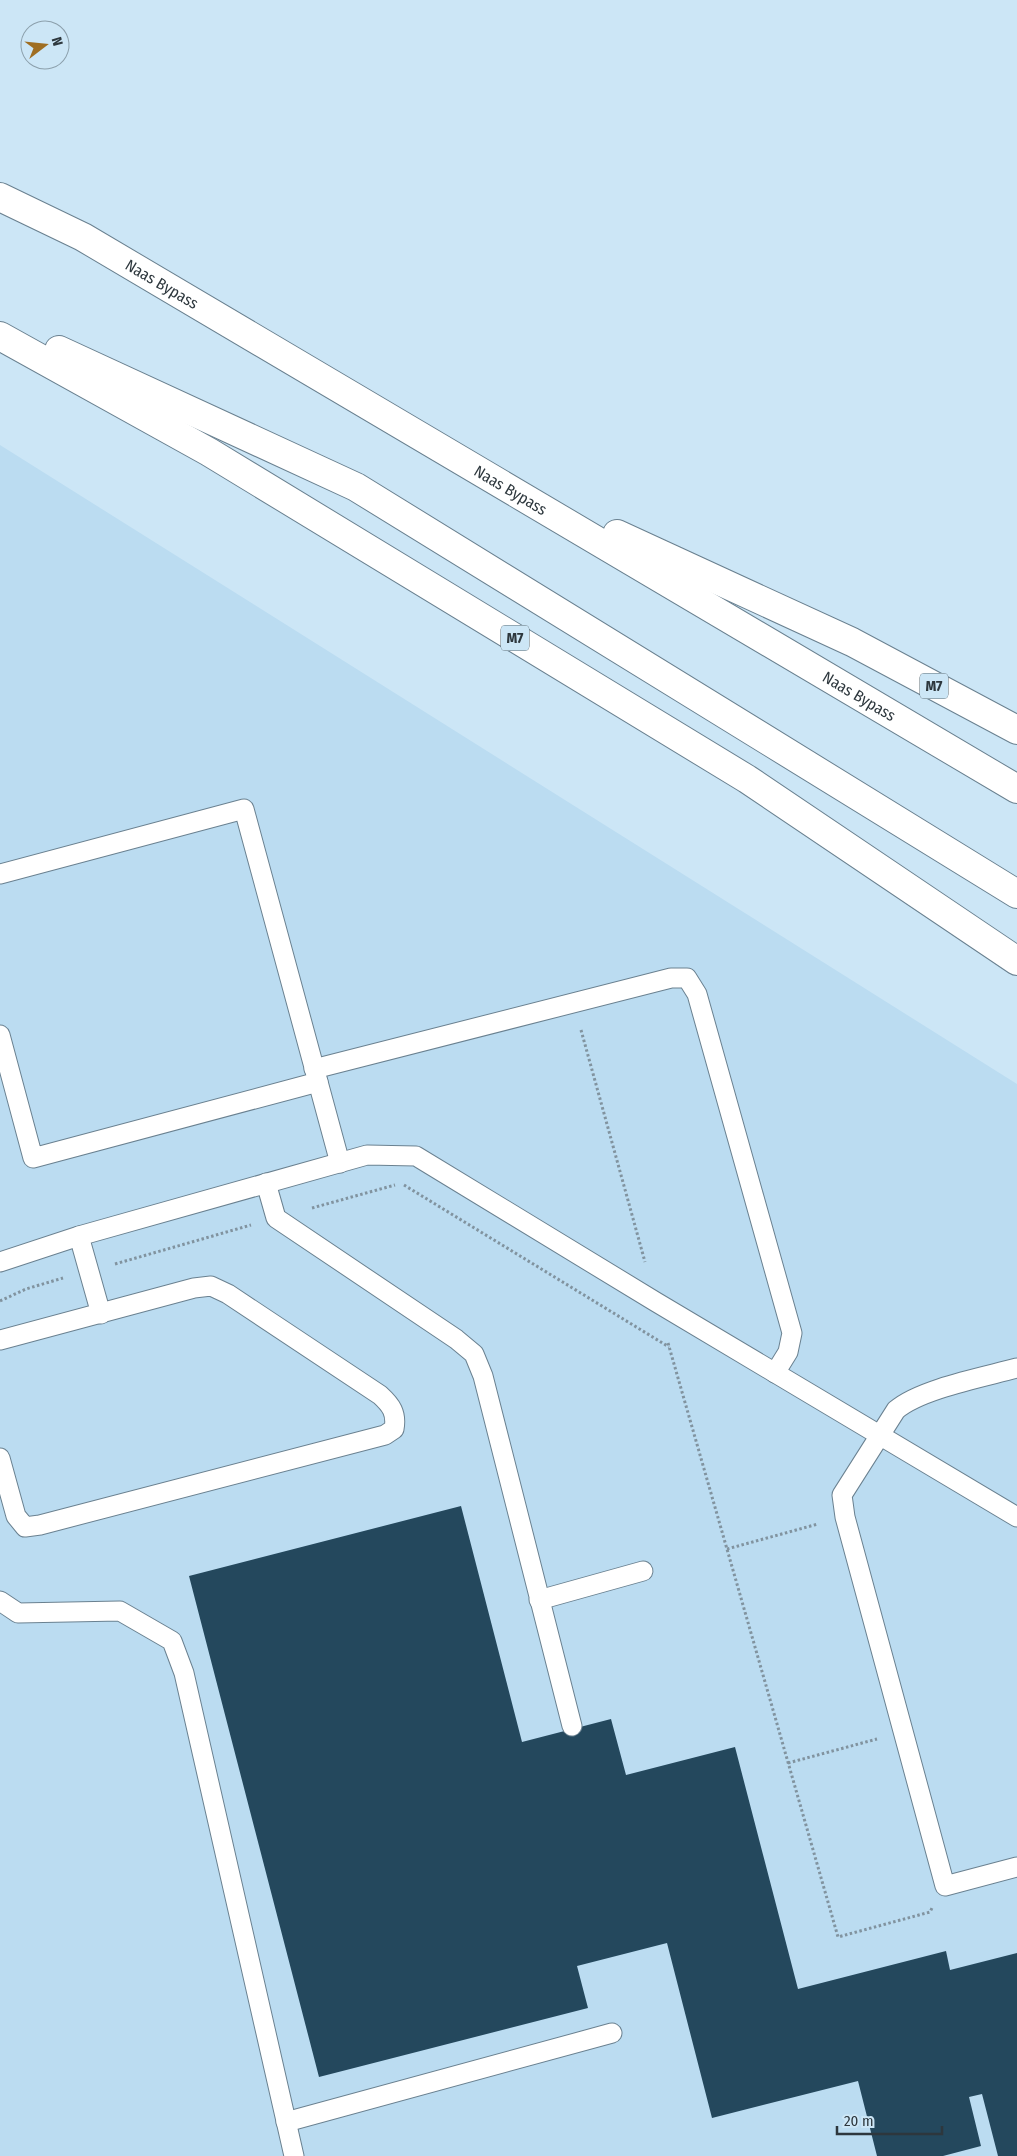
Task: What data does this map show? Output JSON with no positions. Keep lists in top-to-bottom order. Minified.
{"streets":{"highway":["Naas Bypass","M7"]},"crossings":[["Naas Bypass","M7"]],"scale_bar":"20 m","north":"right"}
